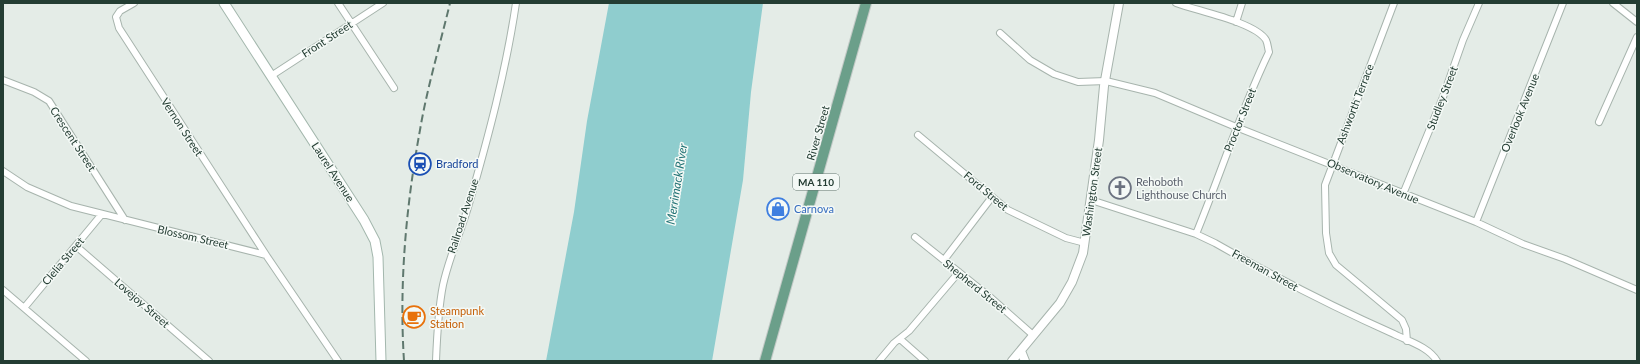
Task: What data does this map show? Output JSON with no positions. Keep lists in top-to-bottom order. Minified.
{"streets":{"main road":["River Street","Laurel Avenue","MA 110"],"street":["Front Street","Studley Street","Ashworth Terrace","Overlook Avenue","Proctor Street","Vernon Street","Crescent Street","Observatory Avenue","Ford Street","Washington Street","Railroad Avenue","Blossom Street","Clelia Street","Freeman Street","Shepherd Street","Lovejoy Street"]},"crossings":[["Front Street","Laurel Avenue"],["Studley Street","Observatory Avenue"],["Ashworth Terrace","Observatory Avenue"],["Ashworth Terrace","Freeman Street"],["Overlook Avenue","Observatory Avenue"],["Proctor Street","Observatory Avenue"],["Proctor Street","Freeman Street"],["Vernon Street","Blossom Street"],["Crescent Street","Blossom Street"],["Observatory Avenue","Washington Street"],["Ford Street","Washington Street"],["Washington Street","Freeman Street"],["Washington Street","Shepherd Street"],["Blossom Street","Clelia Street"],["Clelia Street","Lovejoy Street"]],"water":["Merrimack River"],"places":{"station":["Bradford"],"church":["Rehoboth Lighthouse Church"],"shop":["Carnova"],"cafe":["Steampunk Station"]}}
